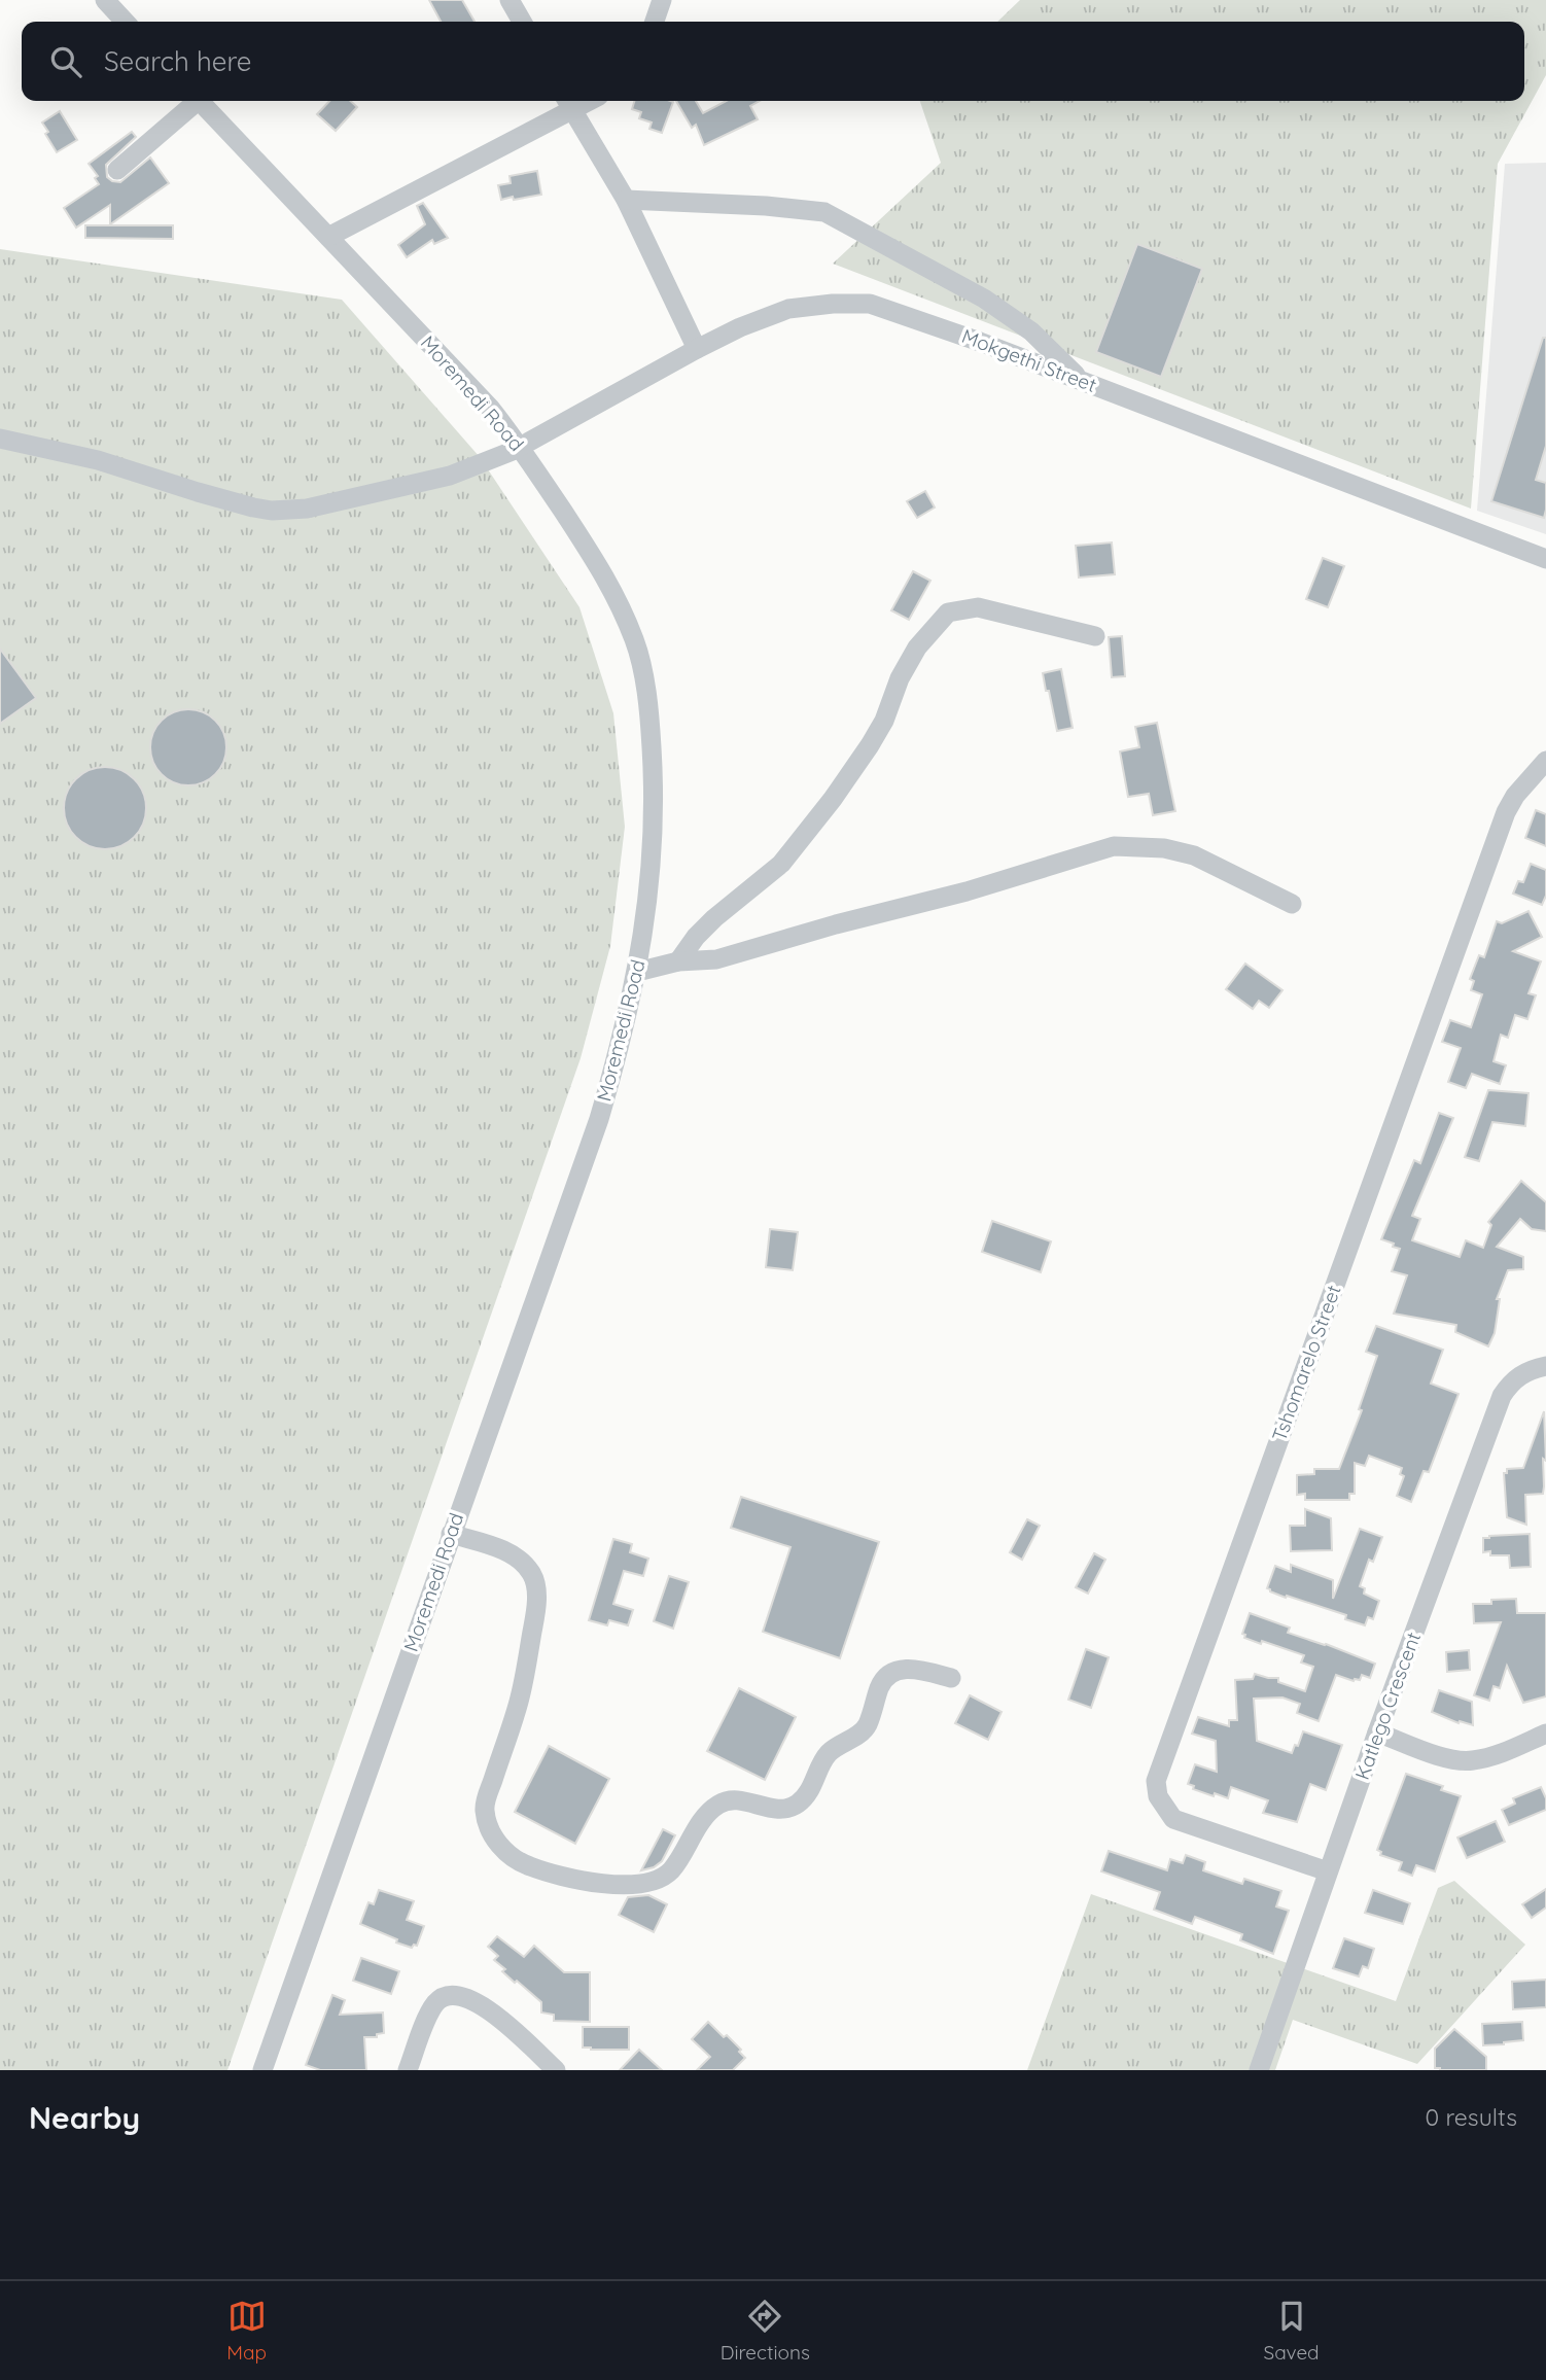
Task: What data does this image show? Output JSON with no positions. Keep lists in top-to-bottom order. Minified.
{"streets":{"street":["Mokgethi Street","Moremedi Road","Tshomarelo Street","Katlego Crescent"]},"crossings":[["Mokgethi Street","Moremedi Road"],["Tshomarelo Street","Katlego Crescent"]],"page":{"search":"Search here","heading":["Nearby","0 results"],"nav":["Map","Directions","Saved"]}}
